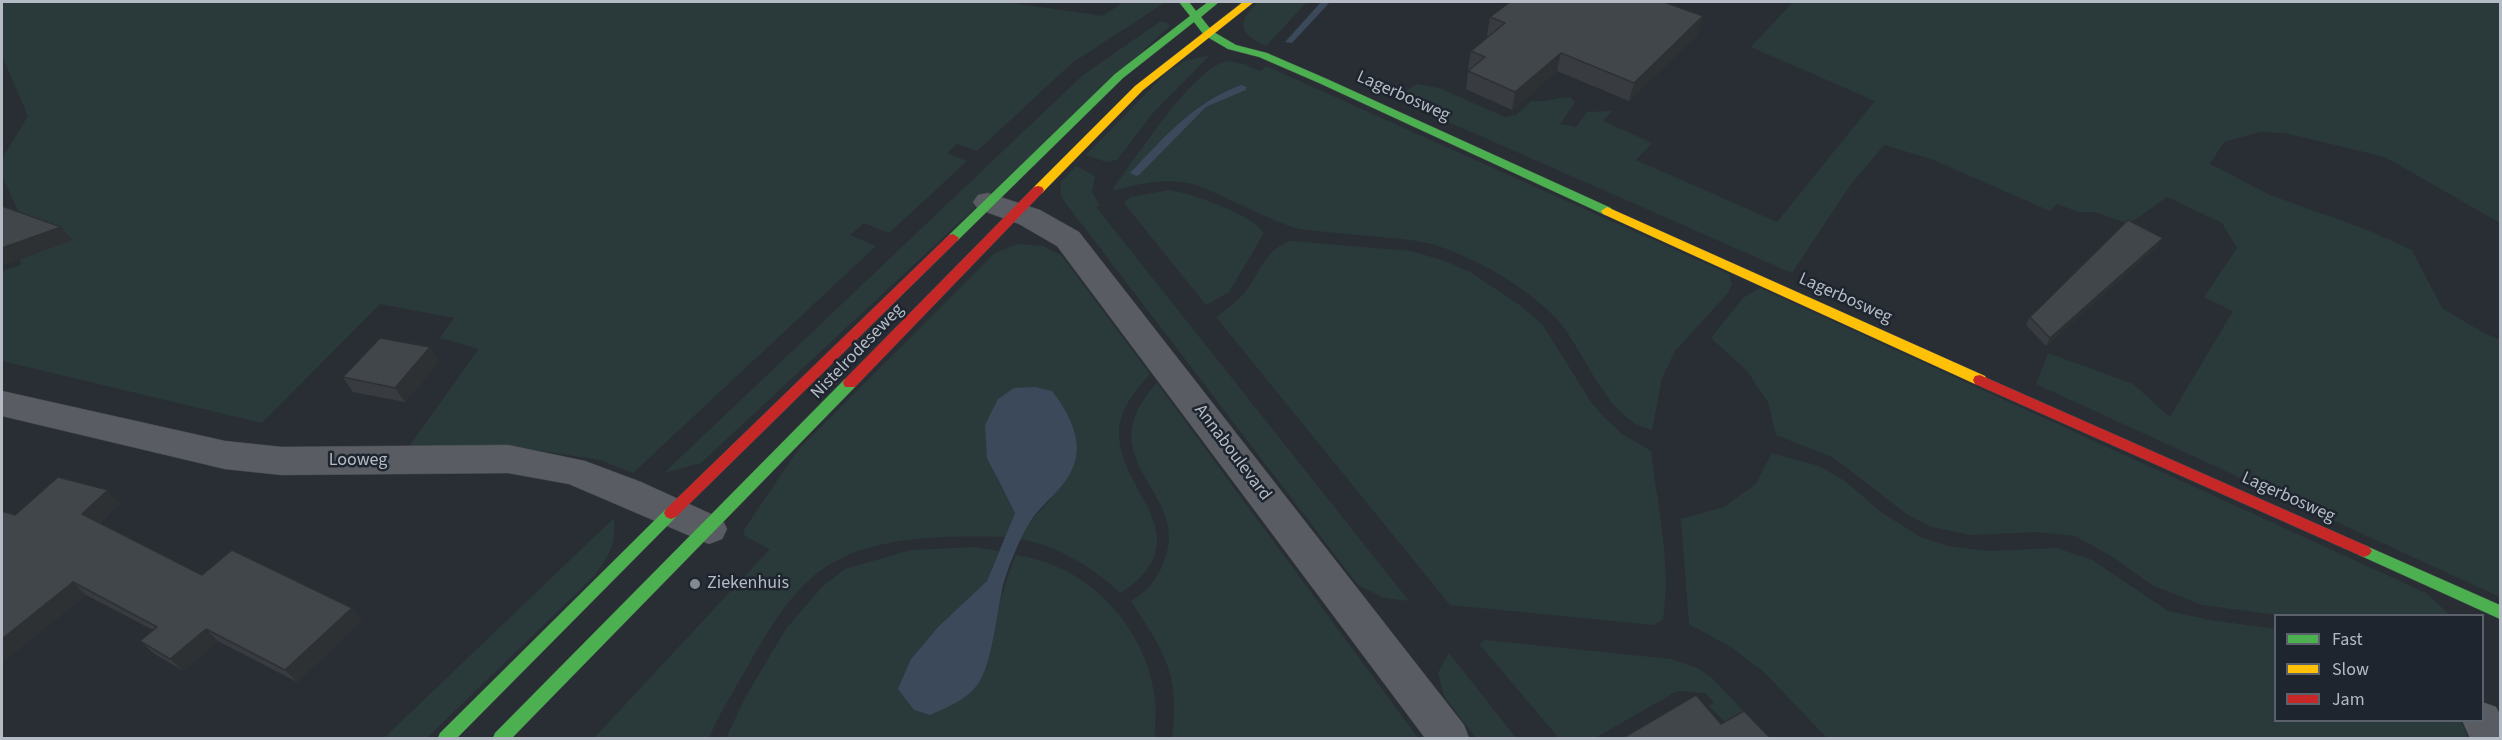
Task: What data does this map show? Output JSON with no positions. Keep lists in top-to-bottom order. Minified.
{"streets":{"street":["Lagerbosweg","Nistelrodeseweg","Annaboulevard","Looweg"]},"crossings":[["Lagerbosweg","Nistelrodeseweg"],["Nistelrodeseweg","Annaboulevard"],["Nistelrodeseweg","Looweg"]],"places":["Ziekenhuis"],"legend":["Fast","Slow","Jam"]}
